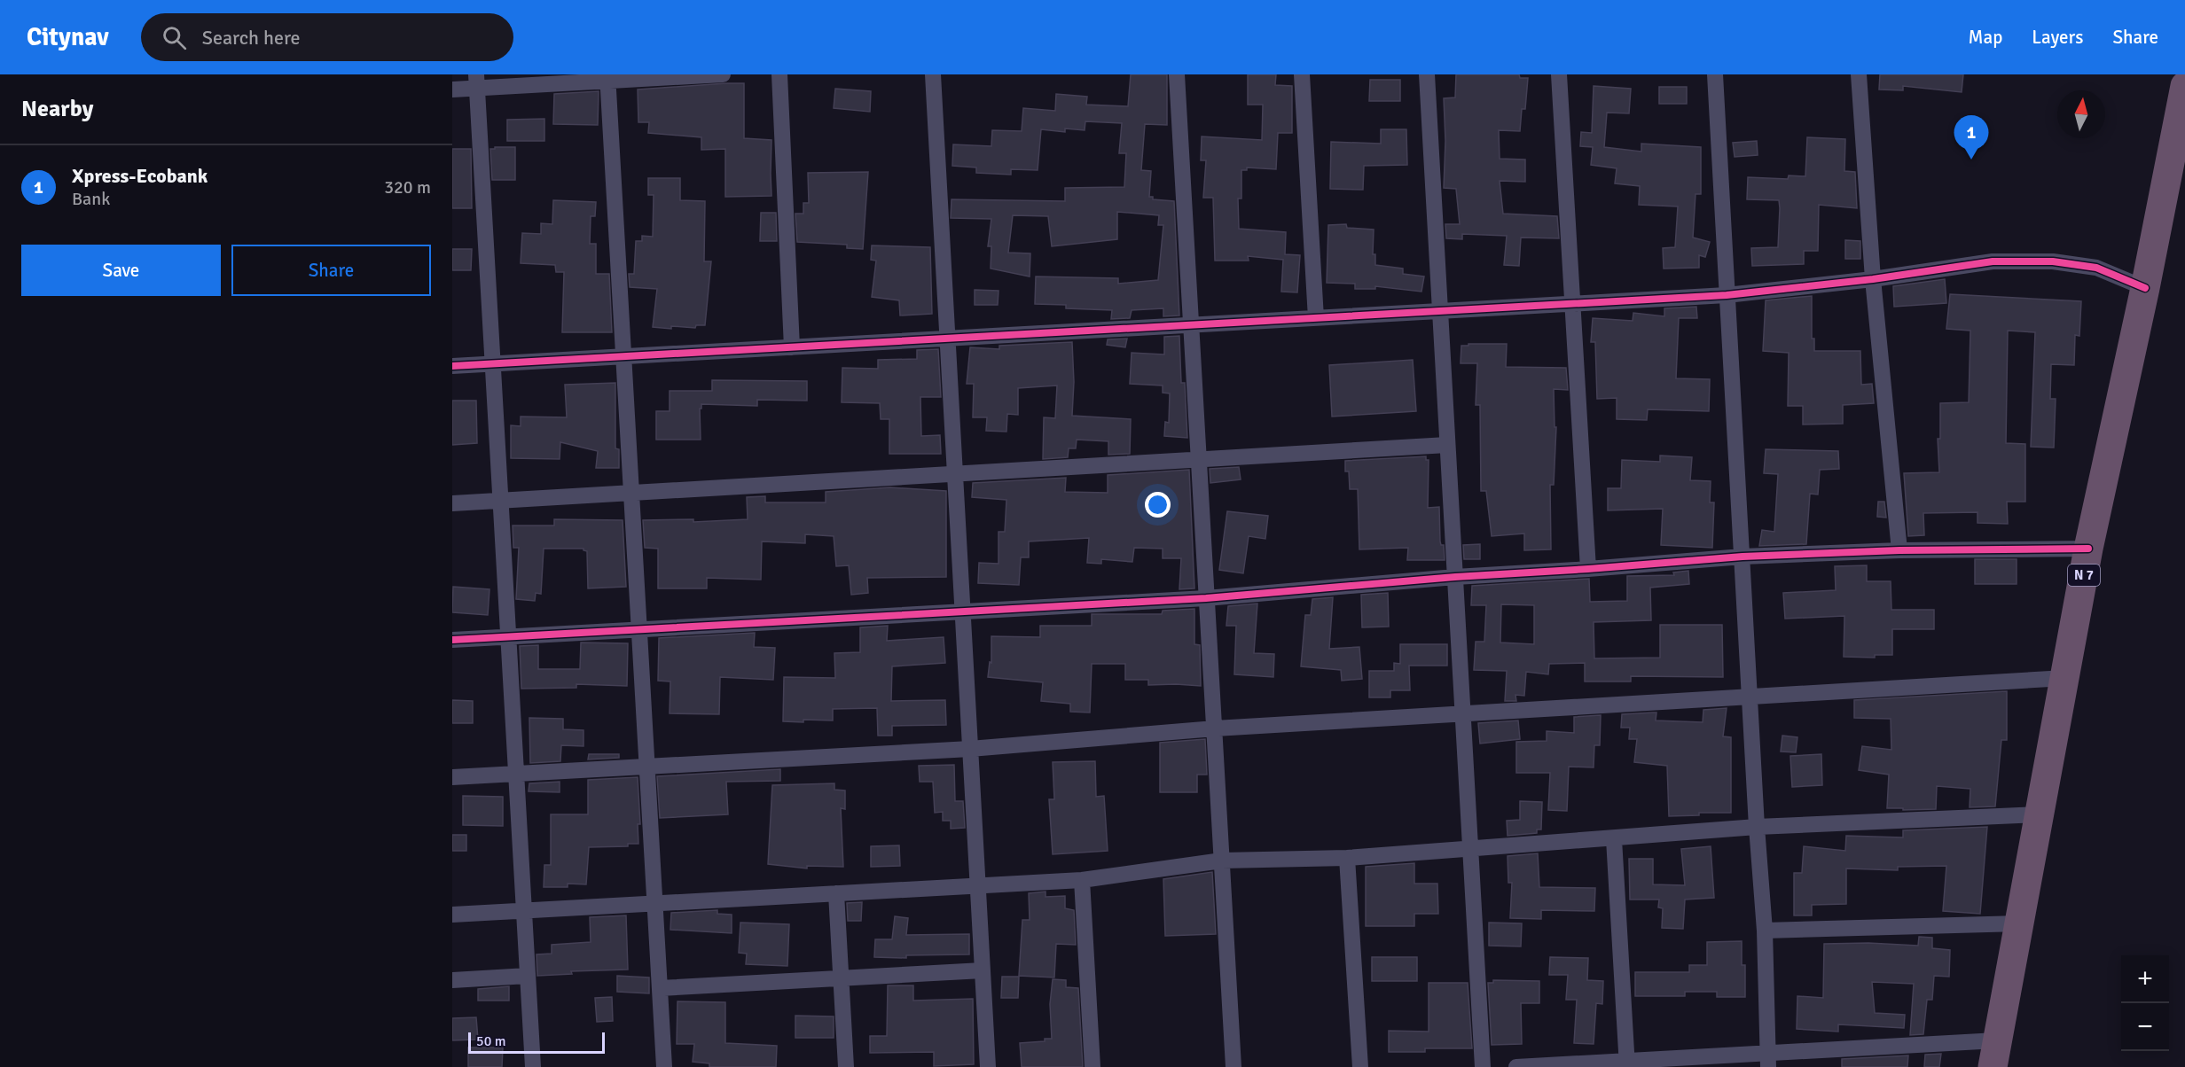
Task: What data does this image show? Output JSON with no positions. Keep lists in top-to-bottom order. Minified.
{"streets":{"highway":["N 7"]},"scale_bar":"50 m","north":"top","page":{"header":"Citynav","search":"Search here","nav":["Map","Layers","Share"],"heading":"Nearby","pins":"1","list":[{"mark":"1","name":"Xpress-Ecobank","note":"Bank","value":"320 m"}],"buttons":["Save","Share"],"map_buttons":["+","−"],"scale":"50 m"}}
